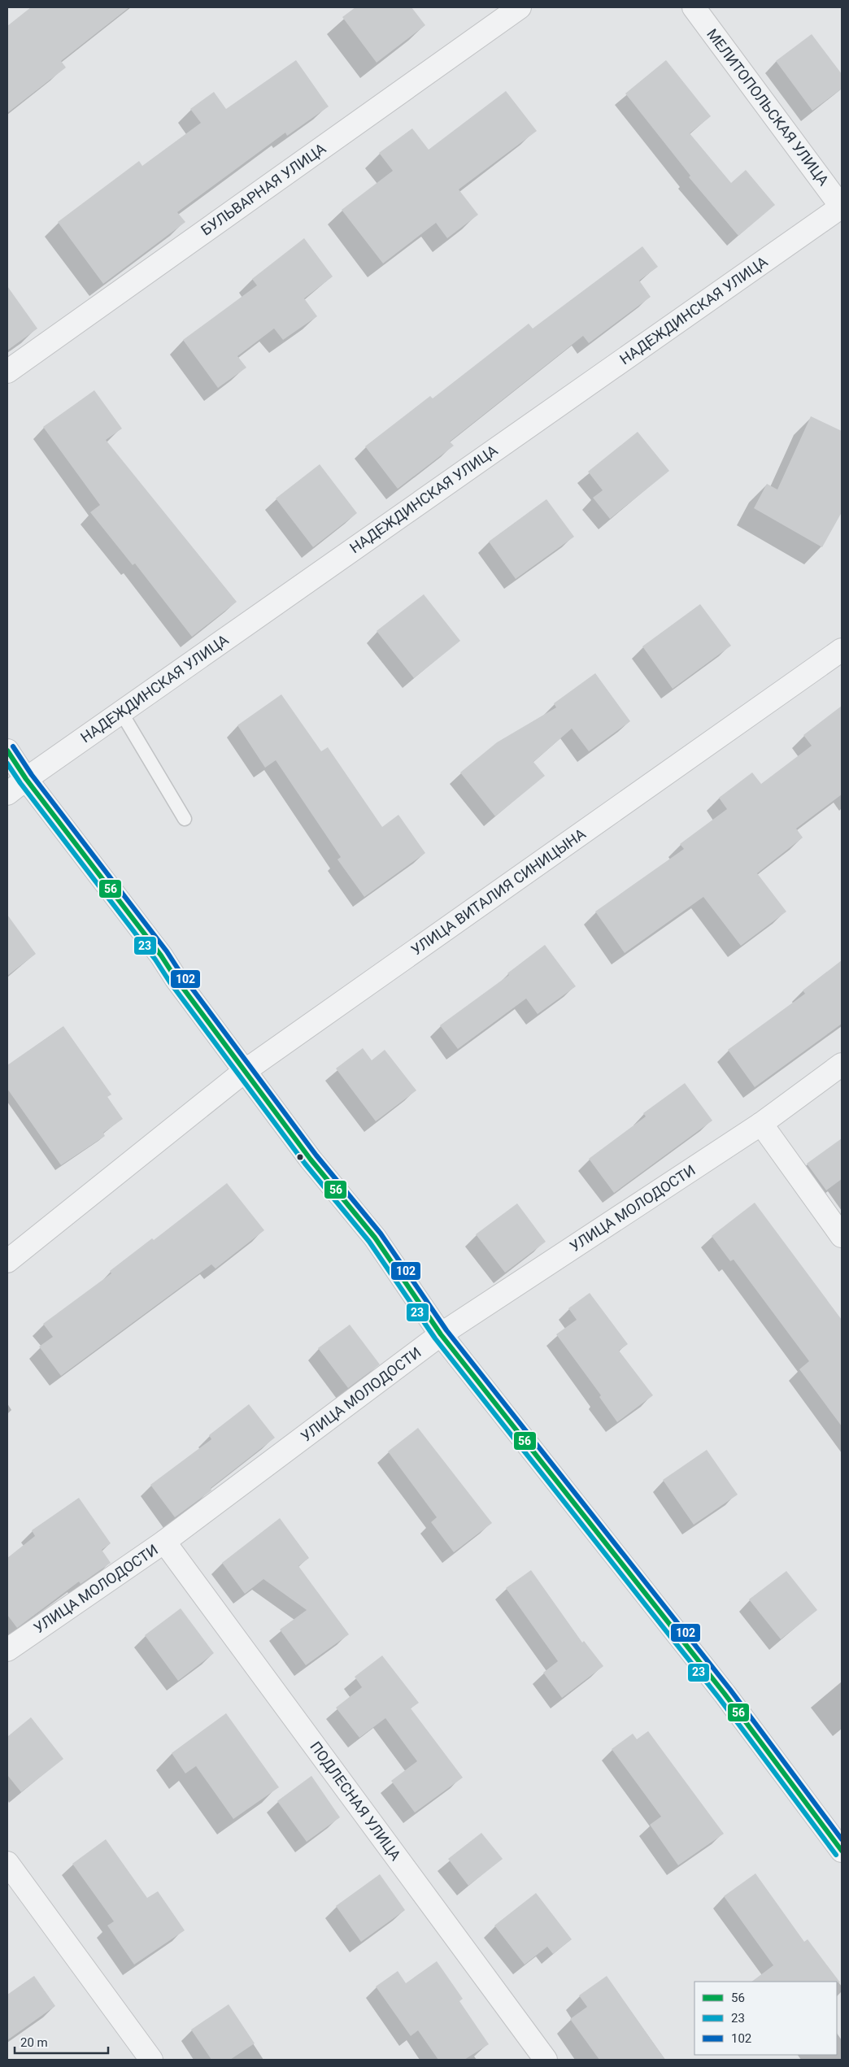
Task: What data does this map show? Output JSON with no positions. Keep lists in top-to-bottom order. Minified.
{"streets":{"street":["МЕЛИТОПОЛЬСКАЯ УЛИЦА","БУЛЬВАРНАЯ УЛИЦА","НАДЕЖДИНСКАЯ УЛИЦА","УЛИЦА ВИТАЛИЯ СИНИЦЫНА","УЛИЦА МОЛОДОСТИ","ПОДЛЕСНАЯ УЛИЦА"]},"crossings":[["МЕЛИТОПОЛЬСКАЯ УЛИЦА","НАДЕЖДИНСКАЯ УЛИЦА"],["УЛИЦА МОЛОДОСТИ","ПОДЛЕСНАЯ УЛИЦА"]],"lines":["transit line 102","transit line 56","transit line 23"],"legend":["56","23","102"],"scale_bar":"20 m"}
